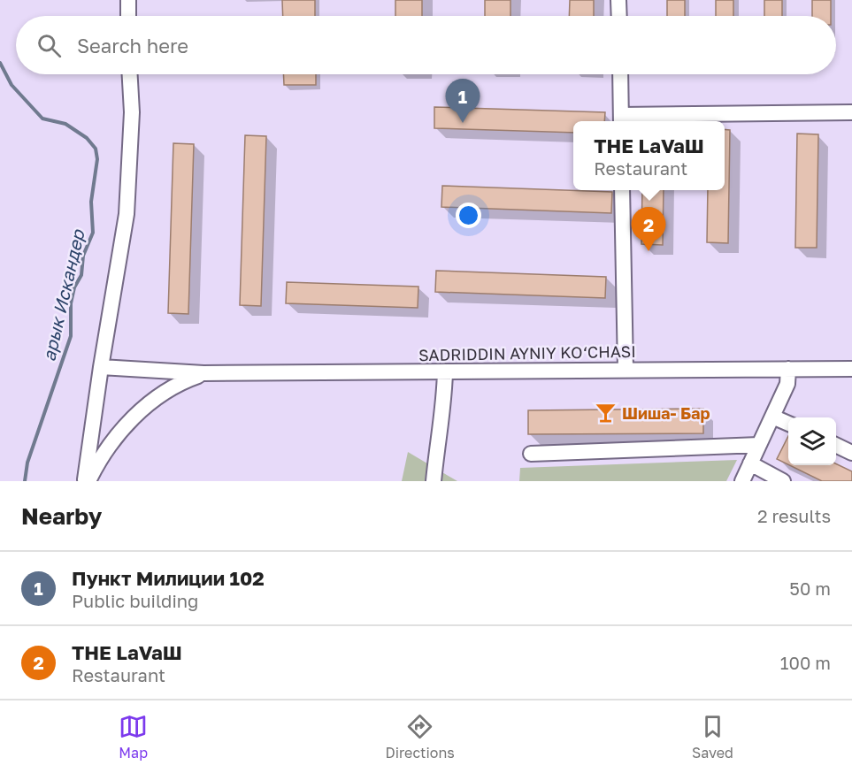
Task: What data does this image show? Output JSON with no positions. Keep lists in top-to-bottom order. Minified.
{"streets":{"street":["SADRIDDIN AYNIY KO‘CHASI"]},"water":["арык Искандер"],"places":{"bar":["Шиша- Бар"]},"page":{"search":"Search here","pins":["1","2"],"popup":["THE LaVaШ","Restaurant"],"heading":["Nearby","2 results"],"list":[{"mark":"1","name":"Пункт Милиции 102","note":"Public building","value":"50 m"},{"mark":"2","name":"THE LaVaШ","note":"Restaurant","value":"100 m"}],"nav":["Map","Directions","Saved"]}}
